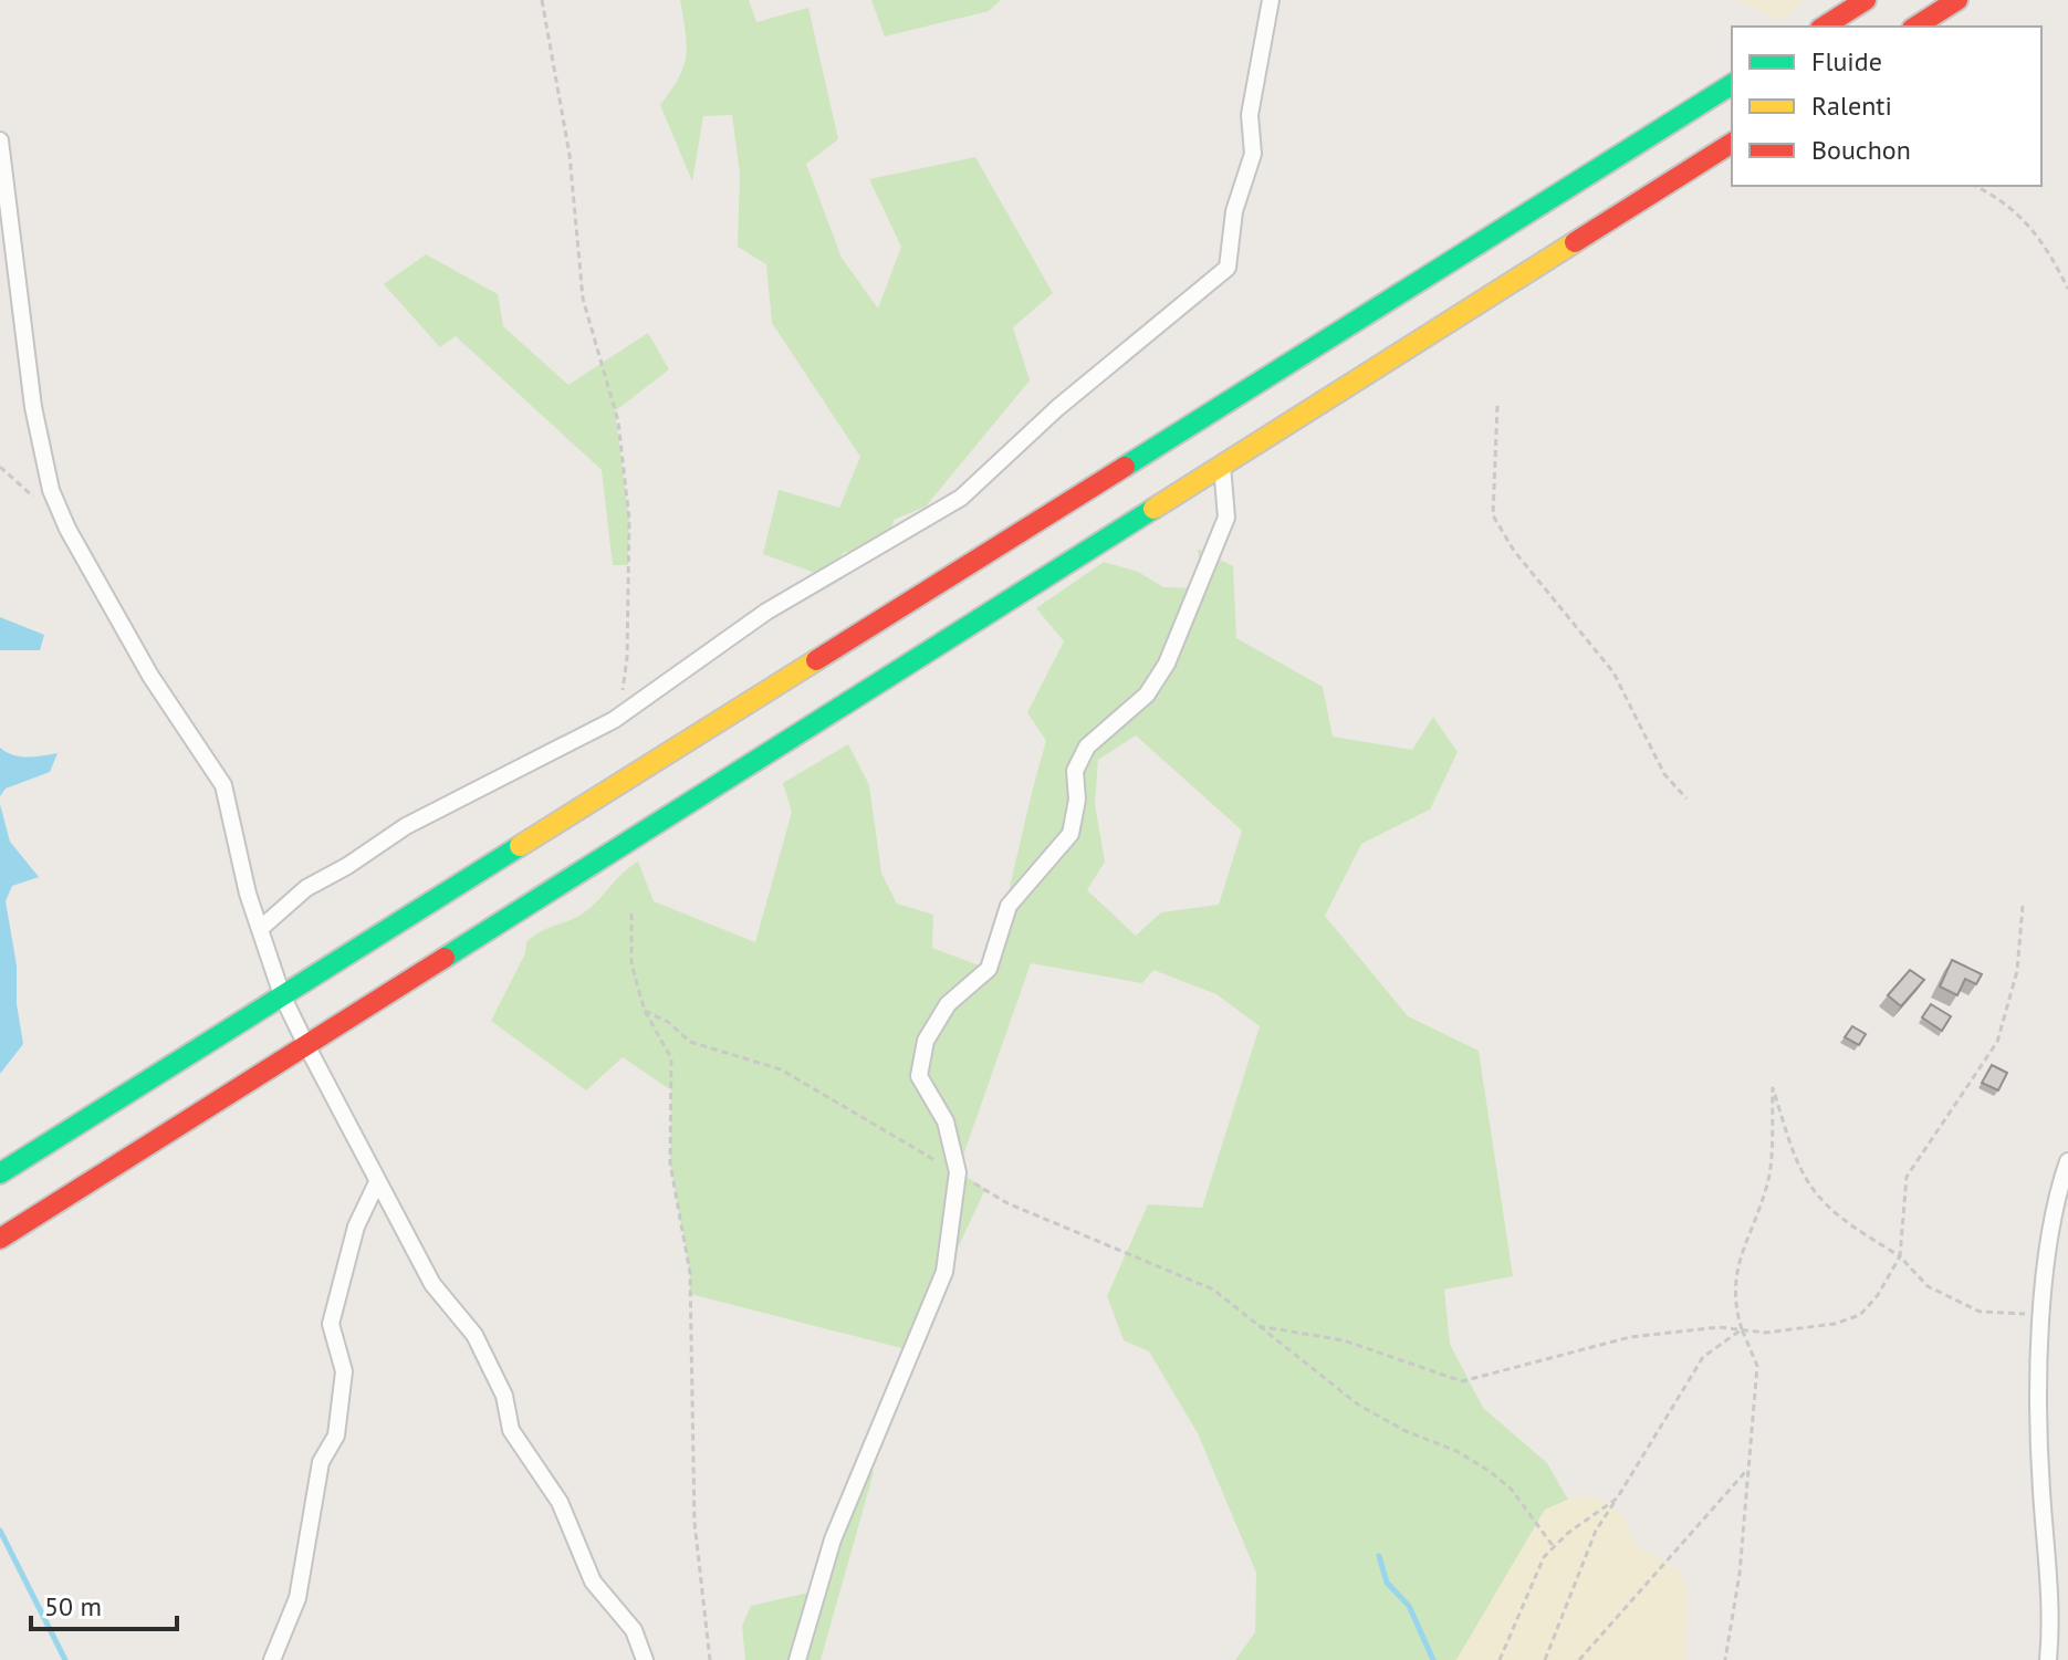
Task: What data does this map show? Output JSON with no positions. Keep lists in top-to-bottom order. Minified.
{"legend":["Fluide","Ralenti","Bouchon"],"scale_bar":"50 m"}
